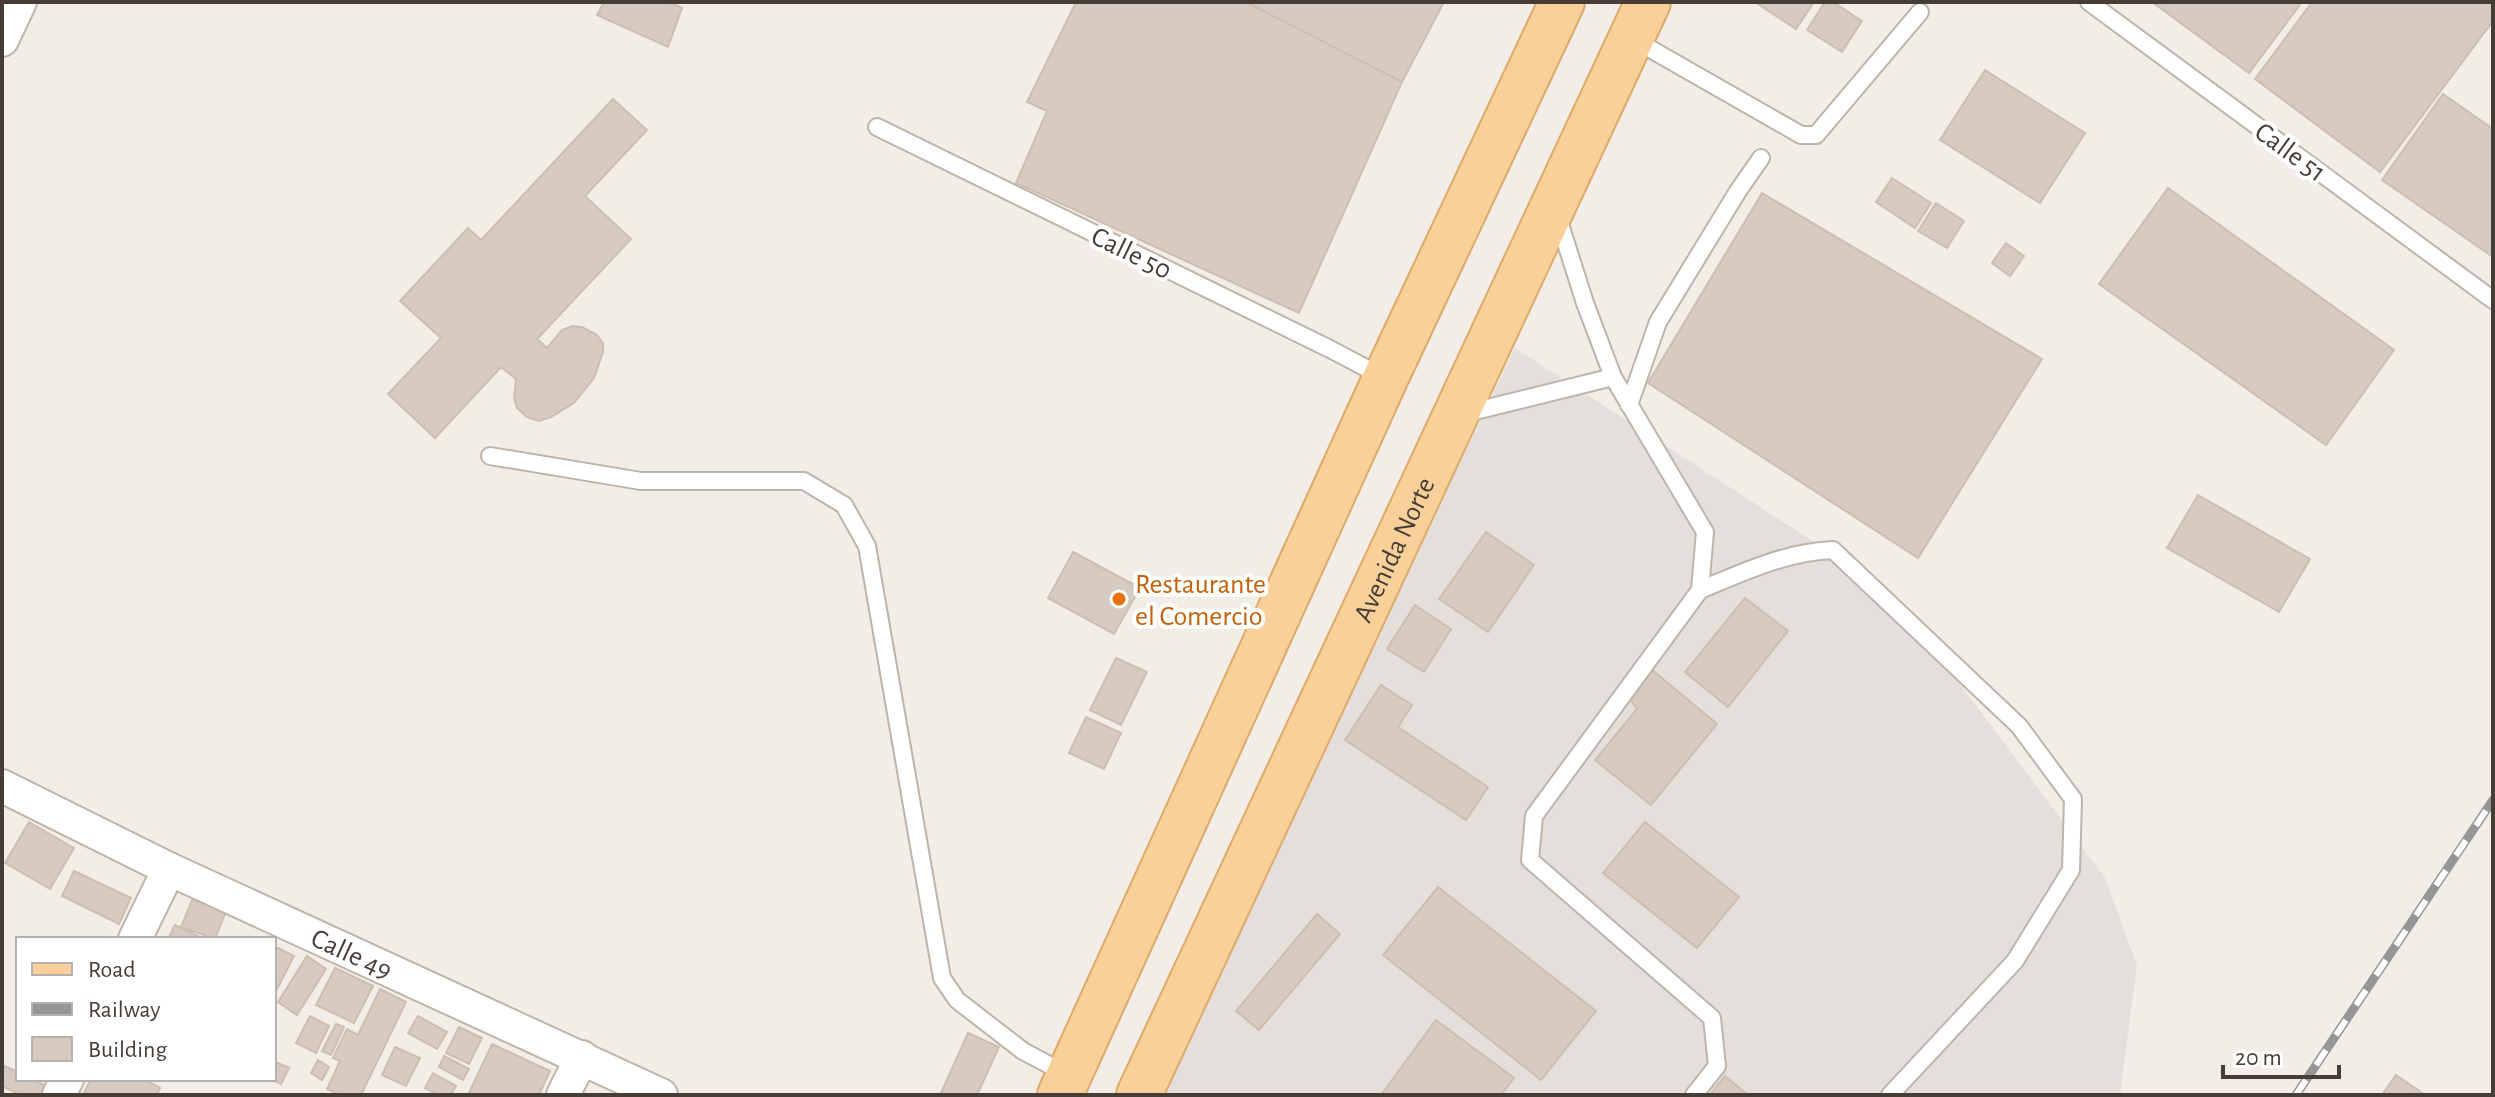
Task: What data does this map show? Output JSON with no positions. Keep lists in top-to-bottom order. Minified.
{"streets":{"main road":["Avenida Norte"],"street":["Calle 49"],"lane":["Calle 51","Calle 50"]},"places":["Restaurante el Comercio"],"legend":["Road","Railway","Building"],"scale_bar":"20 m"}
